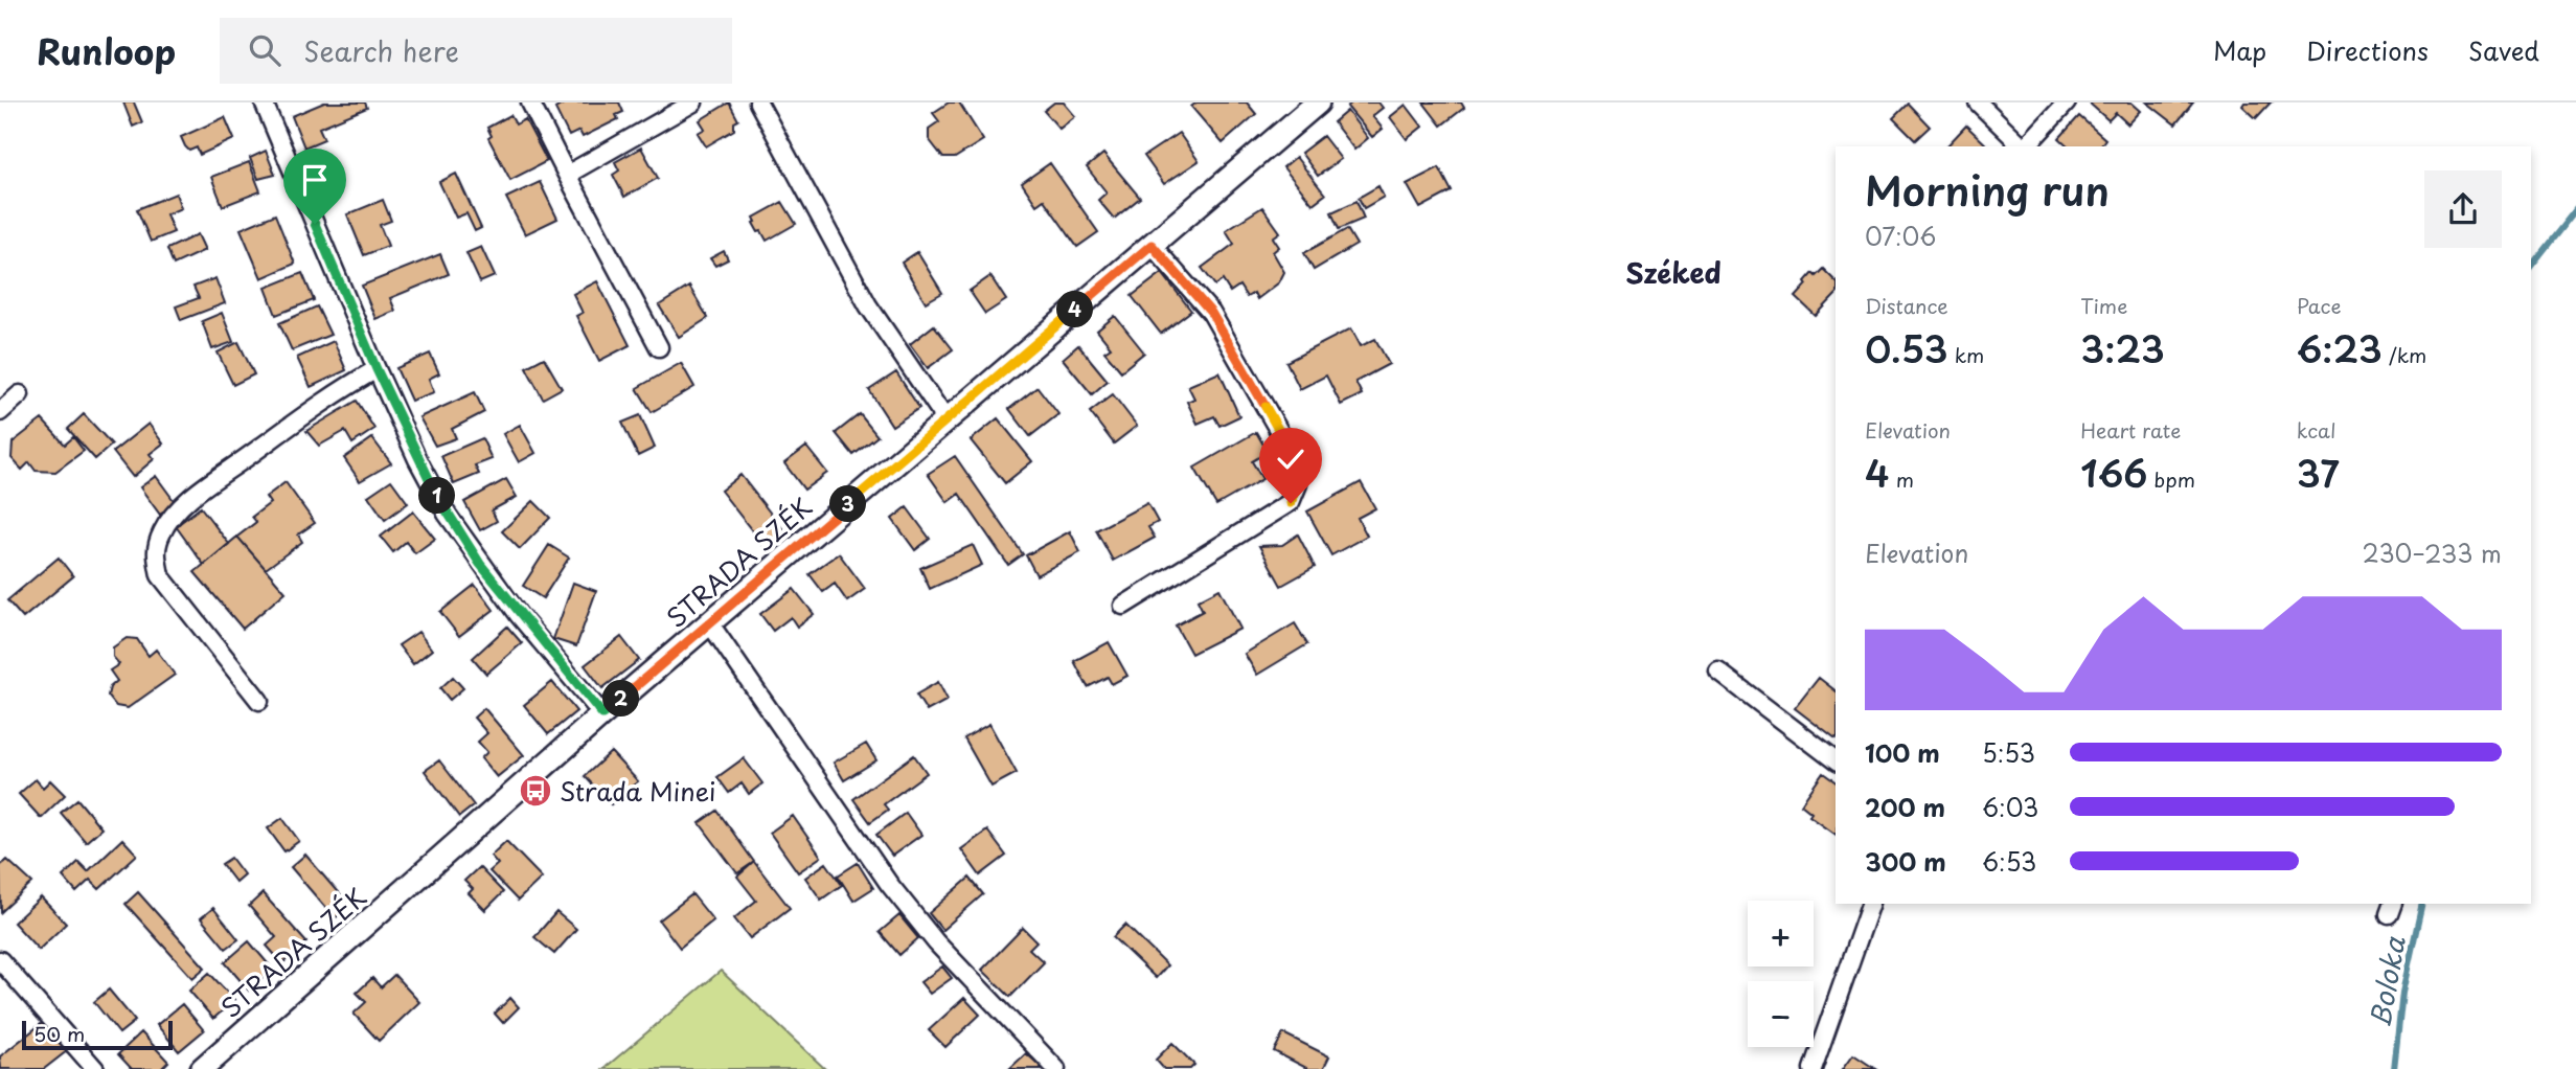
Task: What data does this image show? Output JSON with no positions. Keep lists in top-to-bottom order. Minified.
{"streets":{"street":["STRADA SZÉK"]},"districts":["Széked"],"water":["Boloka"],"places":{"bus stop":["Strada Minei"]},"scale_bar":"50 m","page":{"header":"Runloop","search":"Search here","nav":["Map","Directions","Saved"],"heading":["Morning run","07:06"],"stats":[["Distance","0.53 km"],["Time","3:23"],["Pace","6:23 /km"],["Elevation","4 m"],["Heart rate","166 bpm"],["kcal","37"]],"pins":["4","1","3","2"],"chart":["Elevation","230–233 m"],"list":[{"name":"100 m","note":"5:53"},{"name":"200 m","note":"6:03"},{"name":"300 m","note":"6:53"}],"map_buttons":["+","−"],"scale":"50 m"}}
